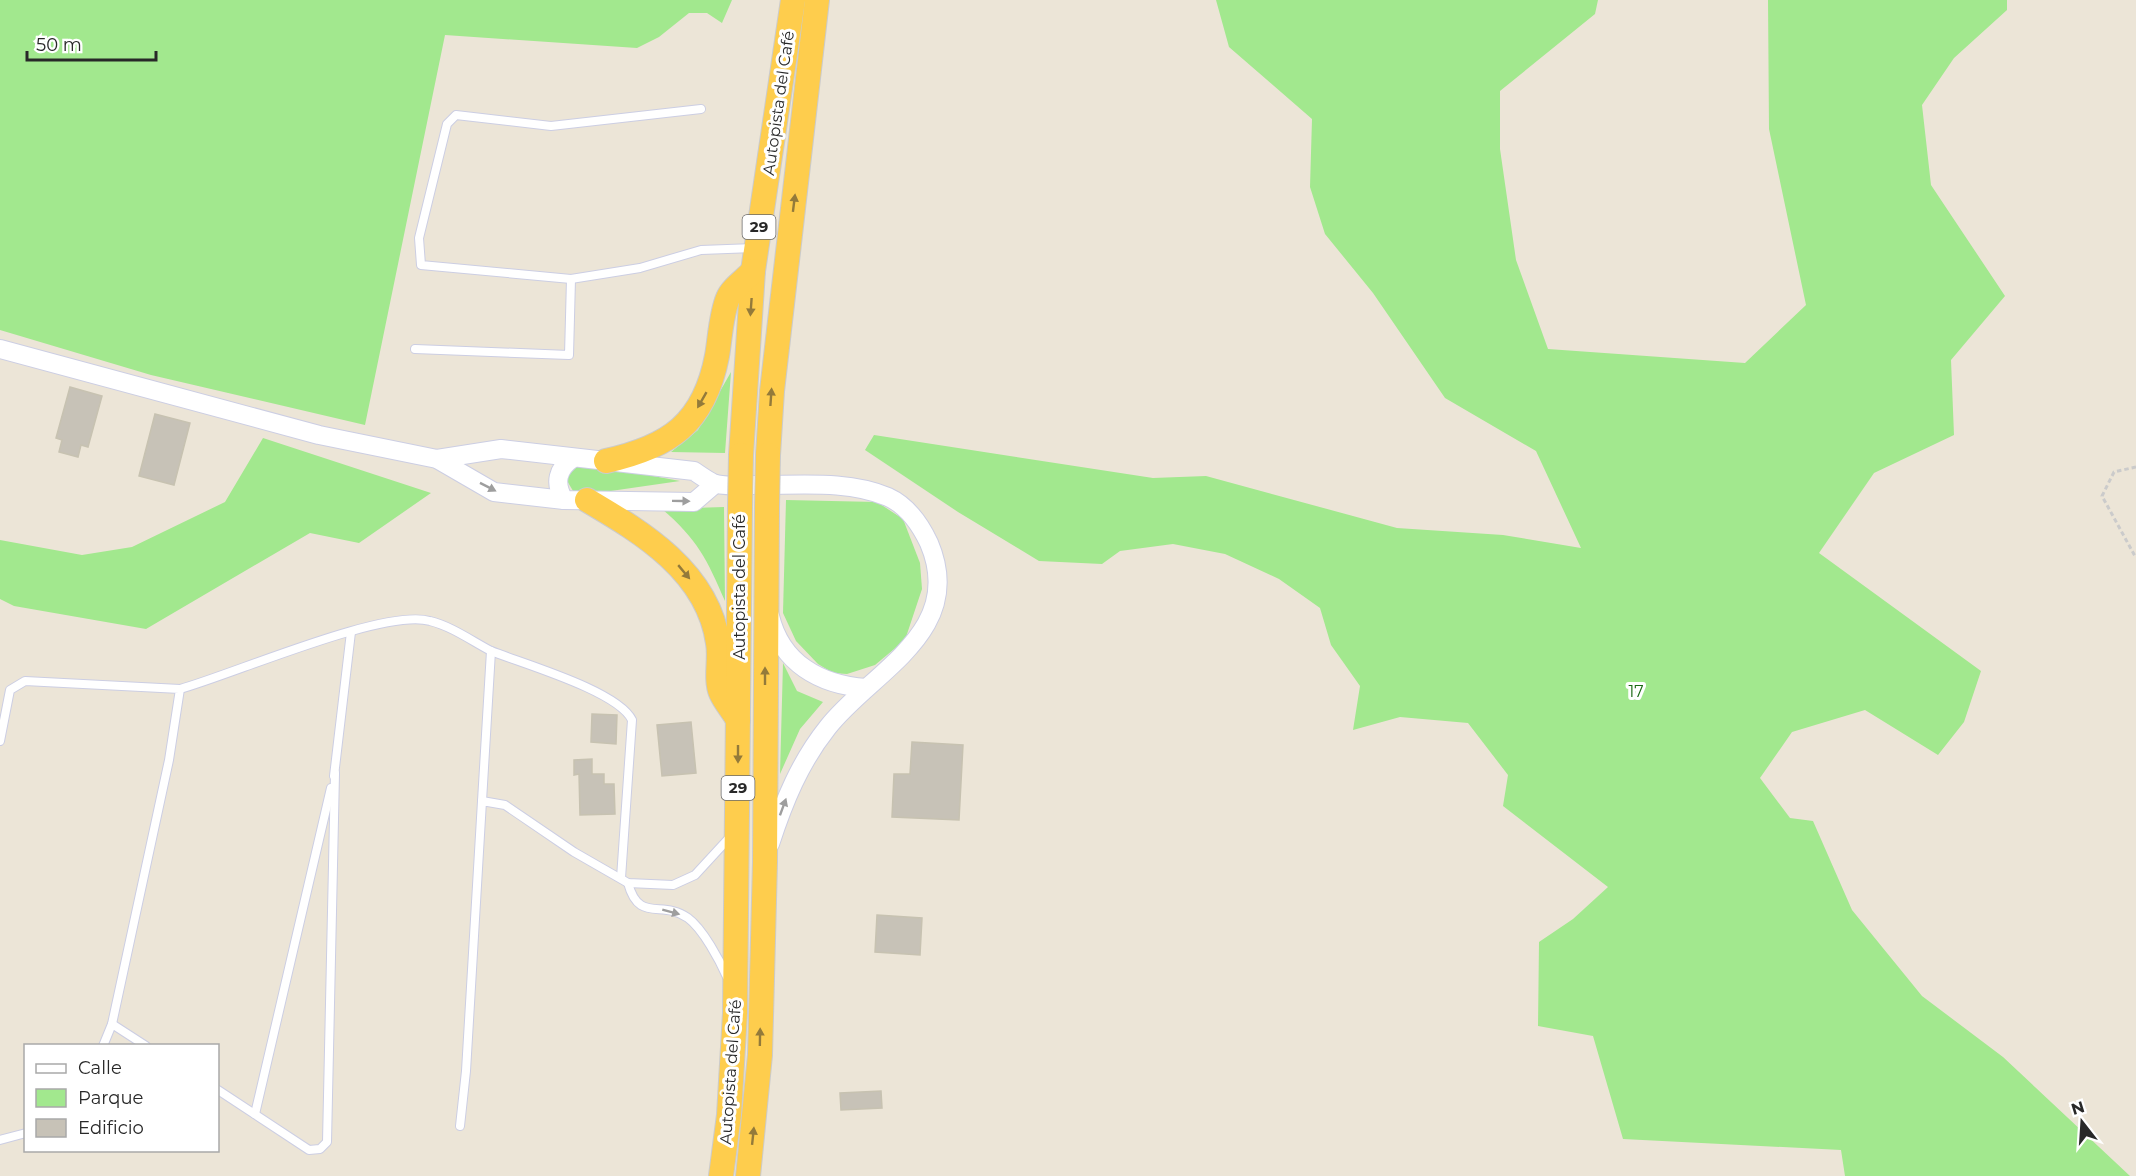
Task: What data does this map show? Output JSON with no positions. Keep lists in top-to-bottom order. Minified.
{"streets":{"highway":["Autopista del Café","29"]},"parks":["17"],"legend":["Calle","Parque","Edificio"],"scale_bar":"50 m","north":"top"}
